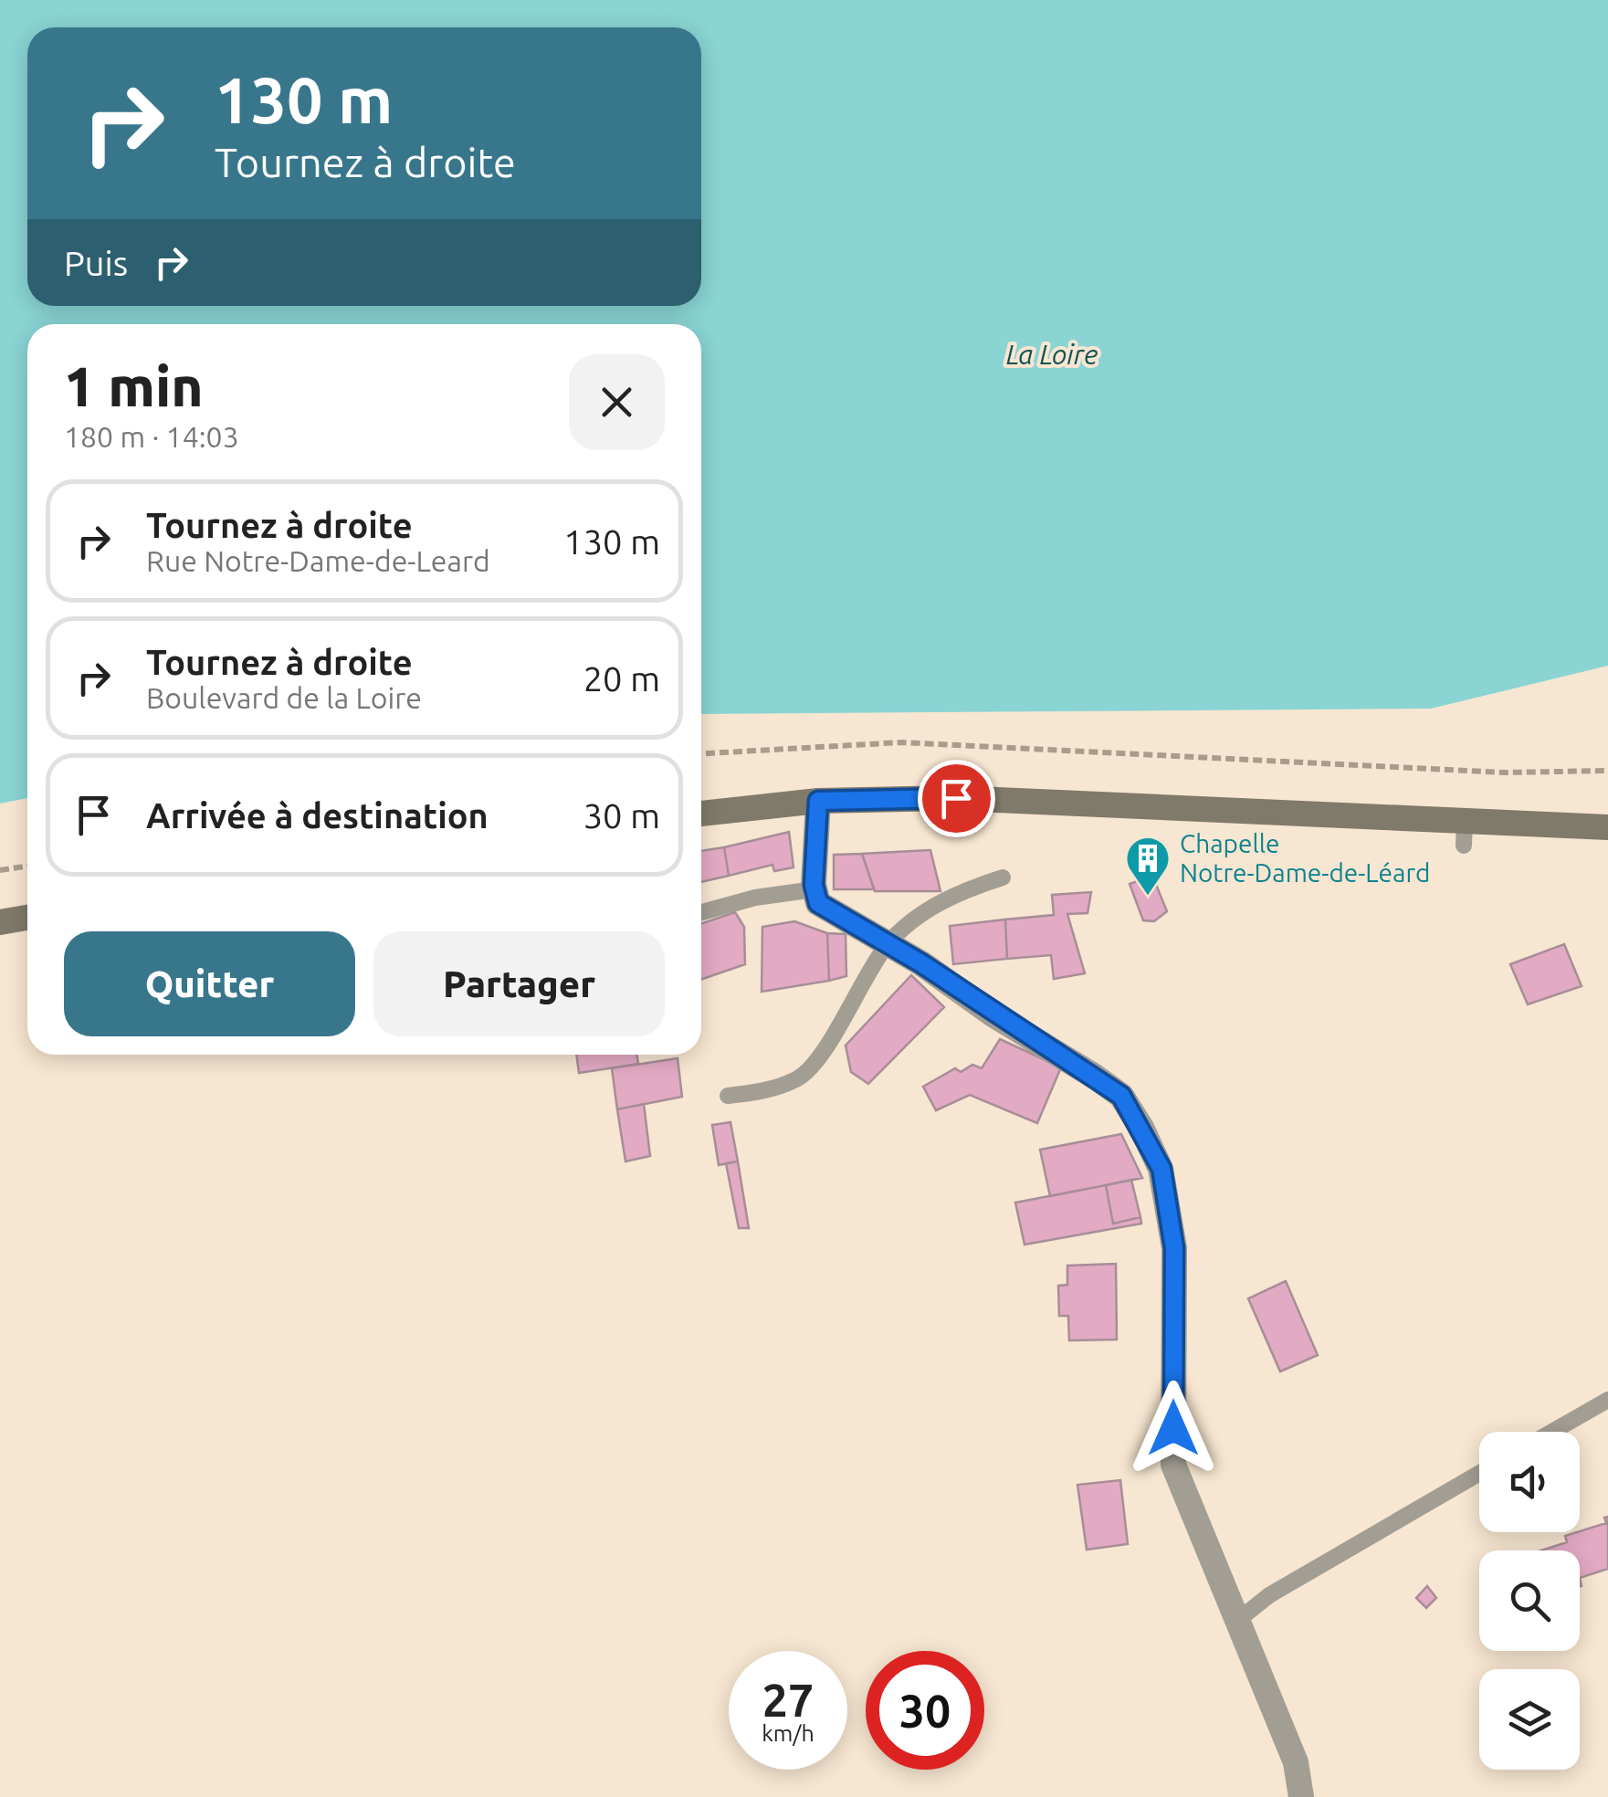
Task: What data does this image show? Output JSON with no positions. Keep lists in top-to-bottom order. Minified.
{"water":["La Loire"],"places":{"building":["Chapelle Notre-Dame-de-Léard"]},"page":{"turn":["130 m","Tournez à droite"],"then":"Puis","heading":["1 min","180 m · 14:03"],"list":[{"name":"Tournez à droite","note":"Rue Notre-Dame-de-Leard","value":"130 m"},{"name":"Tournez à droite","note":"Boulevard de la Loire","value":"20 m"},{"name":"Arrivée à destination","value":"30 m"}],"buttons":["Quitter","Partager"],"speed":"27 km/h","limit":"30"}}
